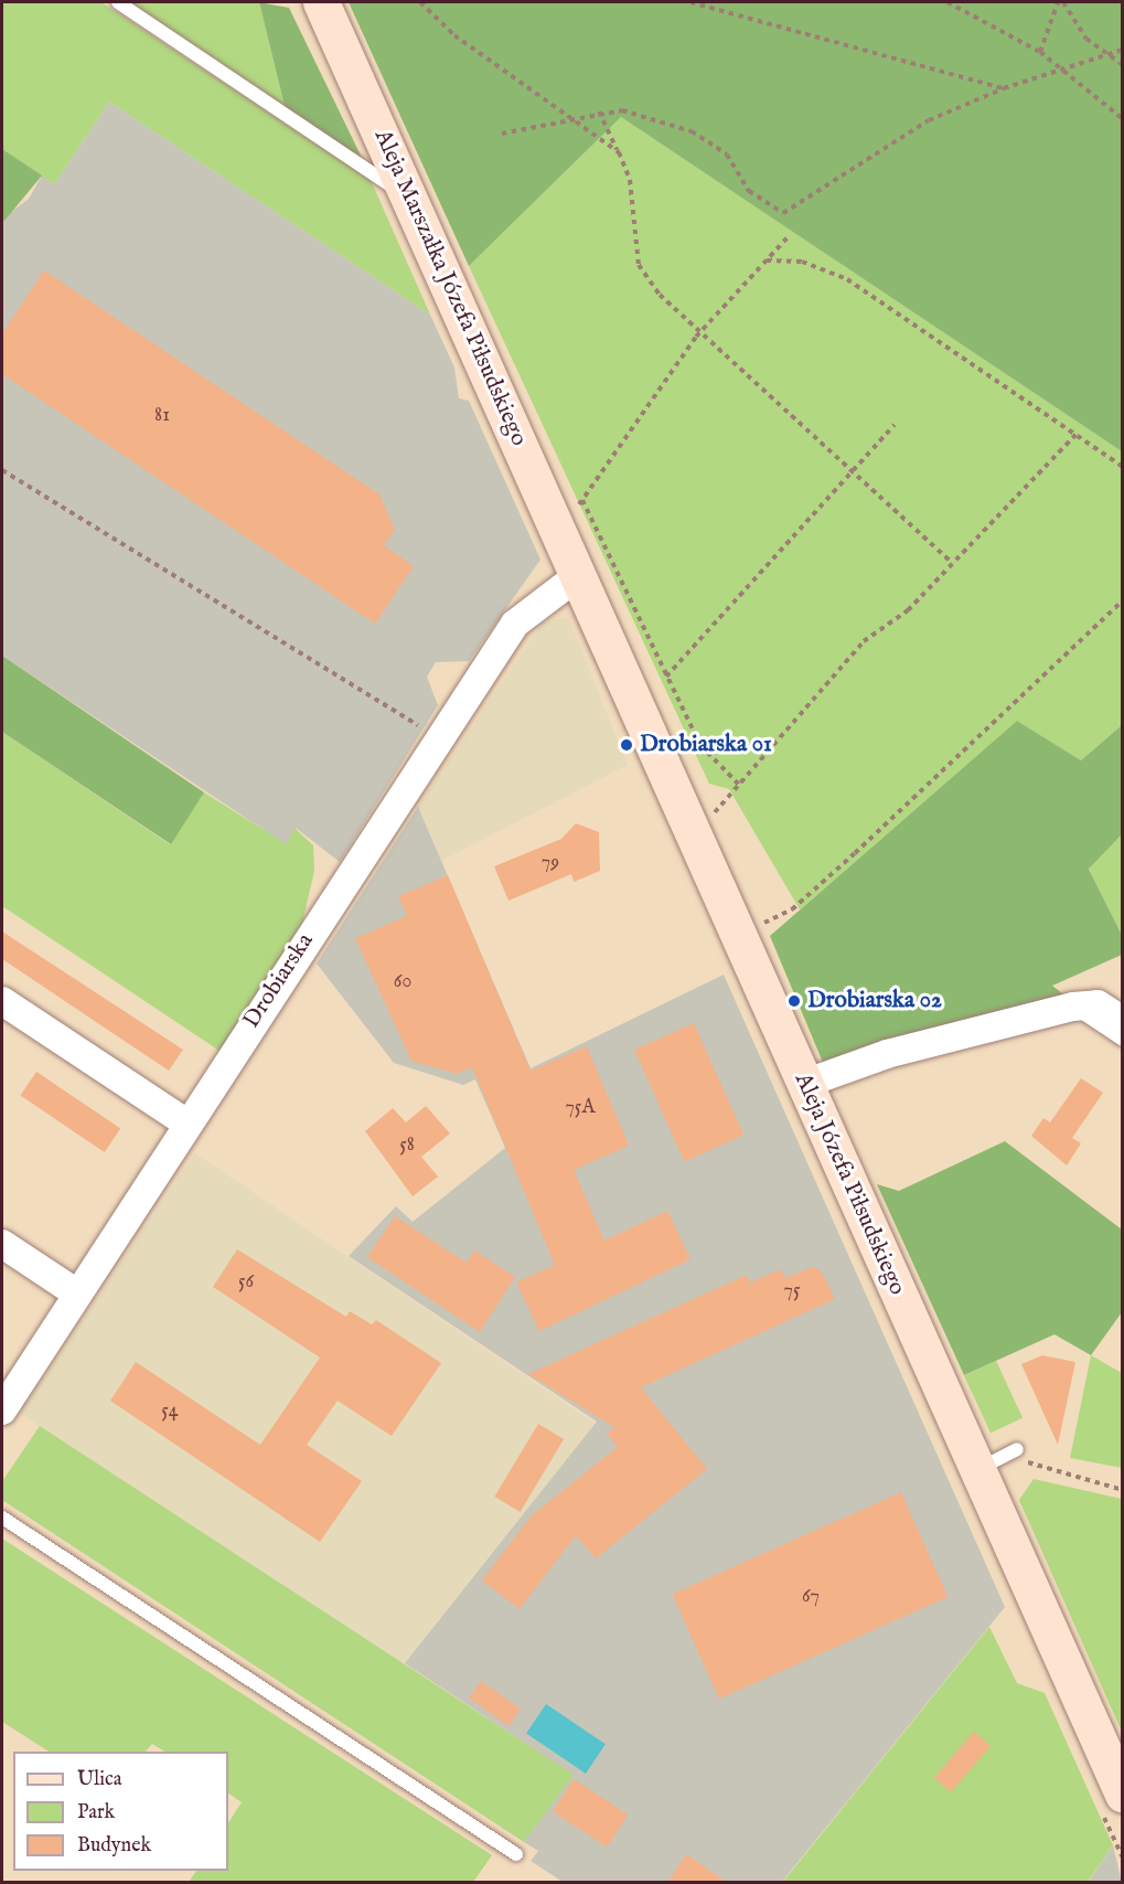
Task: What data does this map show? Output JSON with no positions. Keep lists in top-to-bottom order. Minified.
{"streets":{"main road":["Aleja Marszałka Józefa Piłsudskiego","Aleja Józefa Piłsudskiego"],"street":["Drobiarska"]},"crossings":[["Aleja Marszałka Józefa Piłsudskiego","Drobiarska"],["Aleja Marszałka Józefa Piłsudskiego","Aleja Józefa Piłsudskiego"],["Drobiarska","Aleja Józefa Piłsudskiego"]],"places":["Drobiarska 01","Drobiarska 02"],"house_numbers":["81","79","60","75A","58","56","75","54","67"],"legend":["Ulica","Park","Budynek"]}
